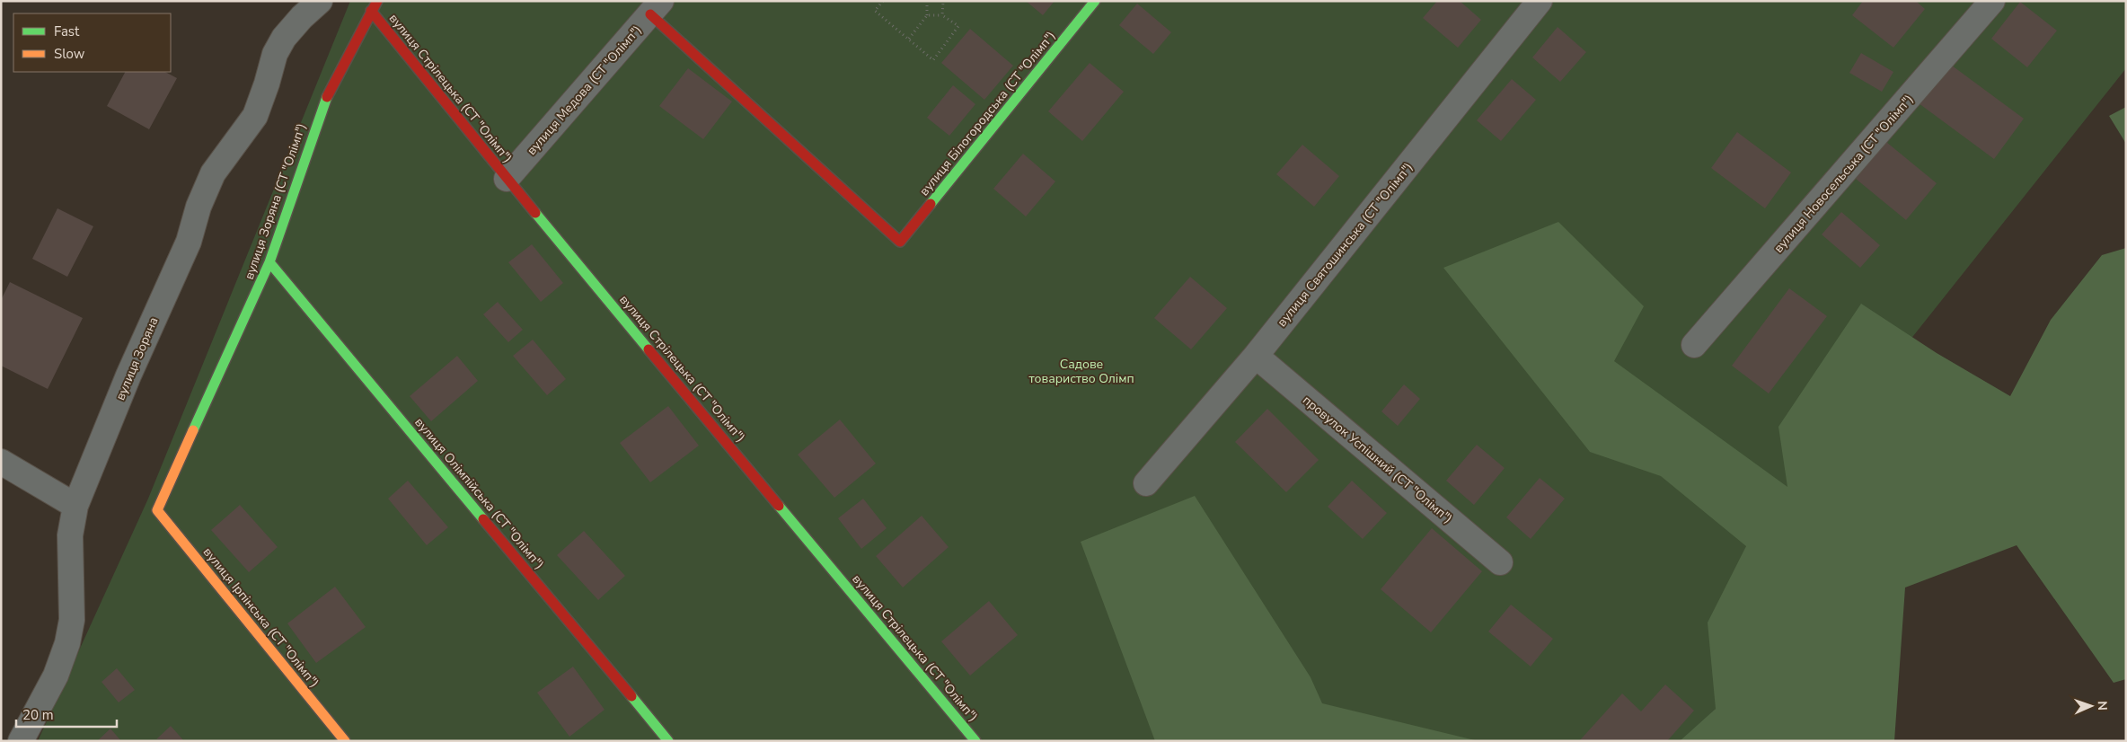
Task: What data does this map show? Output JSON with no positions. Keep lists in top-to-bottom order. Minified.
{"streets":{"street":["вулиця Стрілецька (СТ \"Олімп\")","вулиця Медова (СТ \"Олімп\")","вулиця Білогородська (СТ \"Олімп\")","вулиця Новосельська (СТ \"Олімп\")","вулиця Зоряна (СТ \"Олімп\")","вулиця Святошинська (СТ \"Олімп\")","вулиця Зоряна","провулок Успішний (СТ \"Олімп\")","вулиця Олімпійська (СТ \"Олімп\")","вулиця Ірпінська (СТ \"Олімп\")"]},"crossings":[["вулиця Стрілецька (СТ \"Олімп\")","вулиця Медова (СТ \"Олімп\")"],["вулиця Стрілецька (СТ \"Олімп\")","вулиця Зоряна (СТ \"Олімп\")"],["вулиця Медова (СТ \"Олімп\")","вулиця Білогородська (СТ \"Олімп\")"],["вулиця Зоряна (СТ \"Олімп\")","вулиця Олімпійська (СТ \"Олімп\")"],["вулиця Зоряна (СТ \"Олімп\")","вулиця Ірпінська (СТ \"Олімп\")"],["вулиця Святошинська (СТ \"Олімп\")","провулок Успішний (СТ \"Олімп\")"]],"parks":["Садове товариство Олімп"],"legend":["Fast","Slow"],"scale_bar":"20 m","north":"right"}
